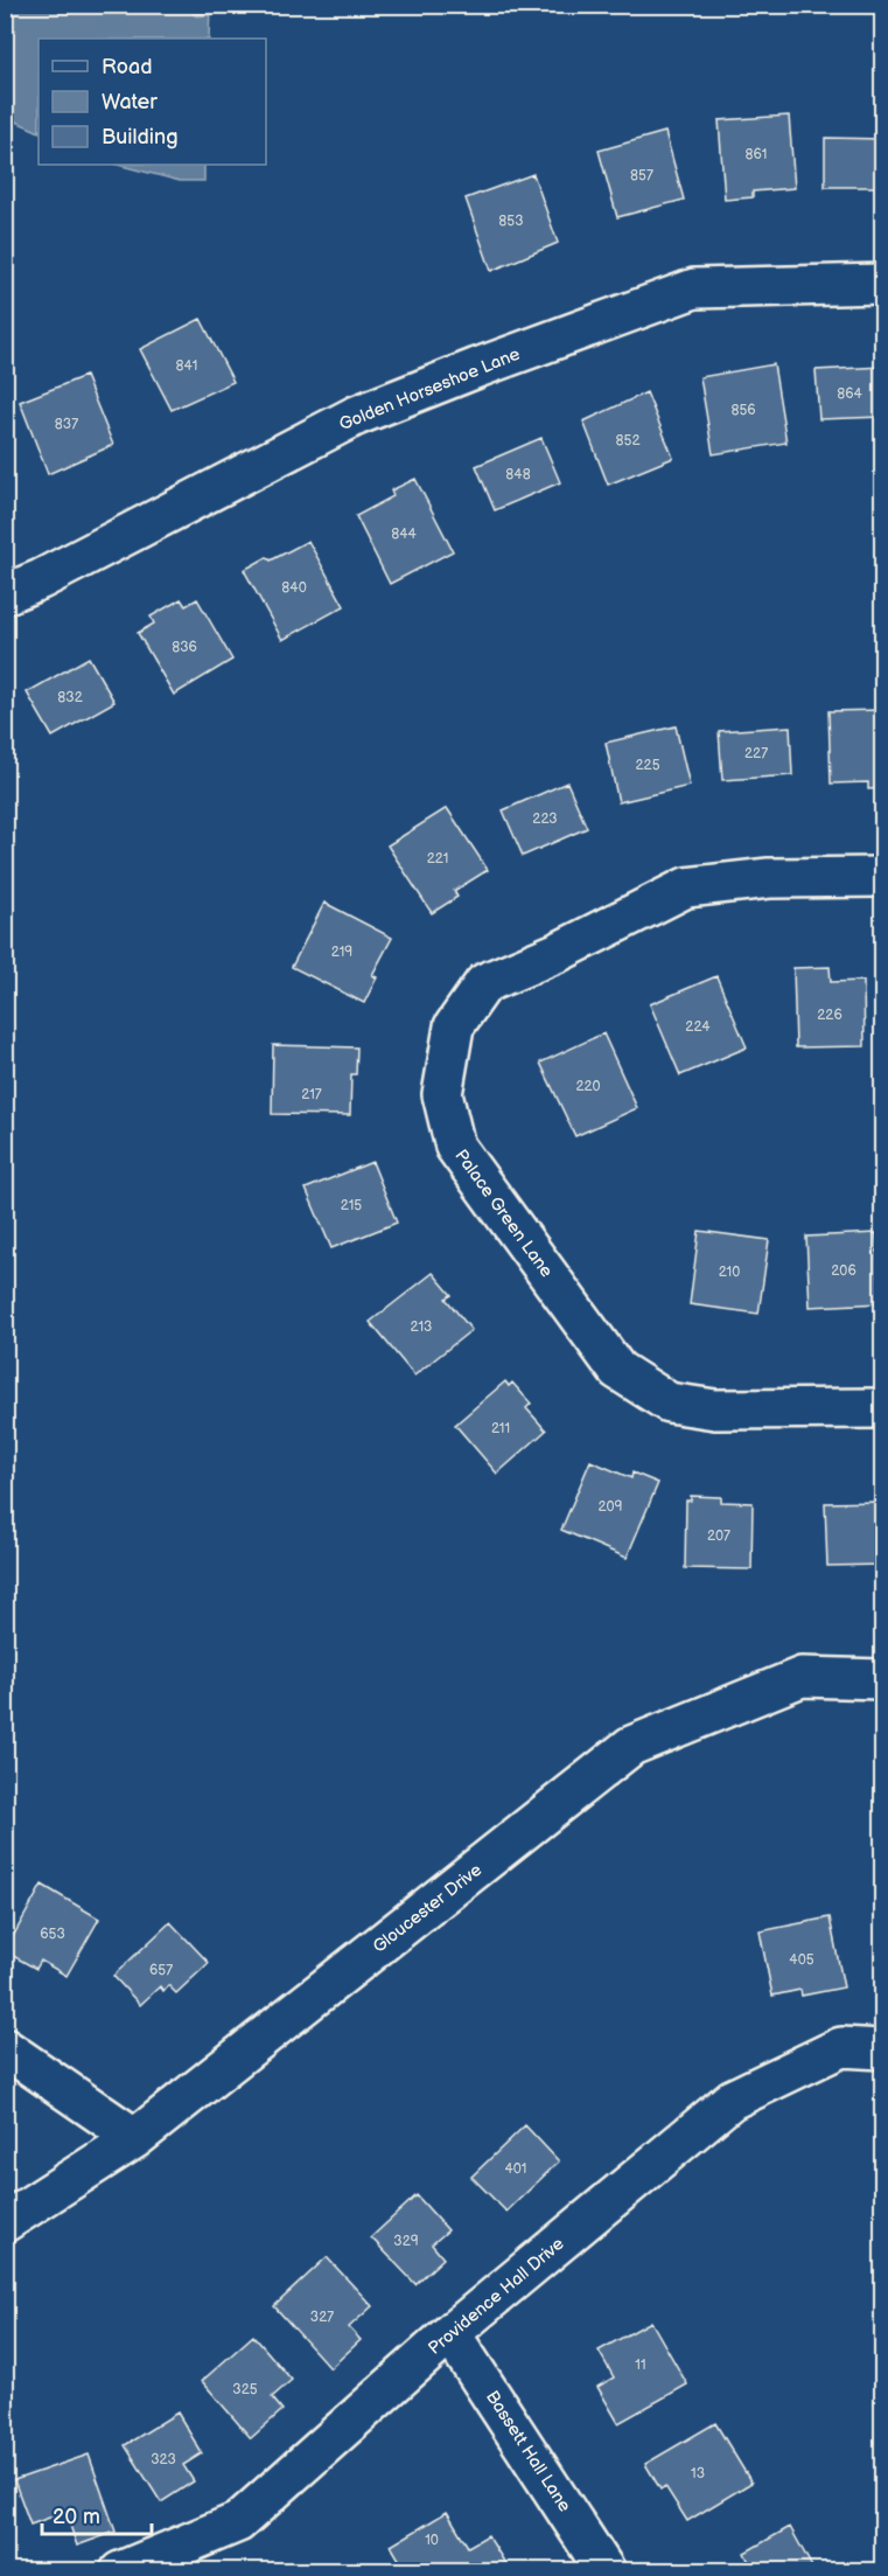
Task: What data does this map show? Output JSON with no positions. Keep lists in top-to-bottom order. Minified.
{"streets":{"street":["Golden Horseshoe Lane","Palace Green Lane","Gloucester Drive","Providence Hall Drive","Bassett Hall Lane"]},"crossings":[["Providence Hall Drive","Bassett Hall Lane"]],"house_numbers":["861","857","853","841","864","856","837","852","848","844","840","836","832","227","225","223","221","219","226","224","220","217","215","206","210","213","211","209","207","653","405","657","401","329","327","11","325","323","13","10"],"legend":["Road","Water","Building"],"scale_bar":"20 m"}
